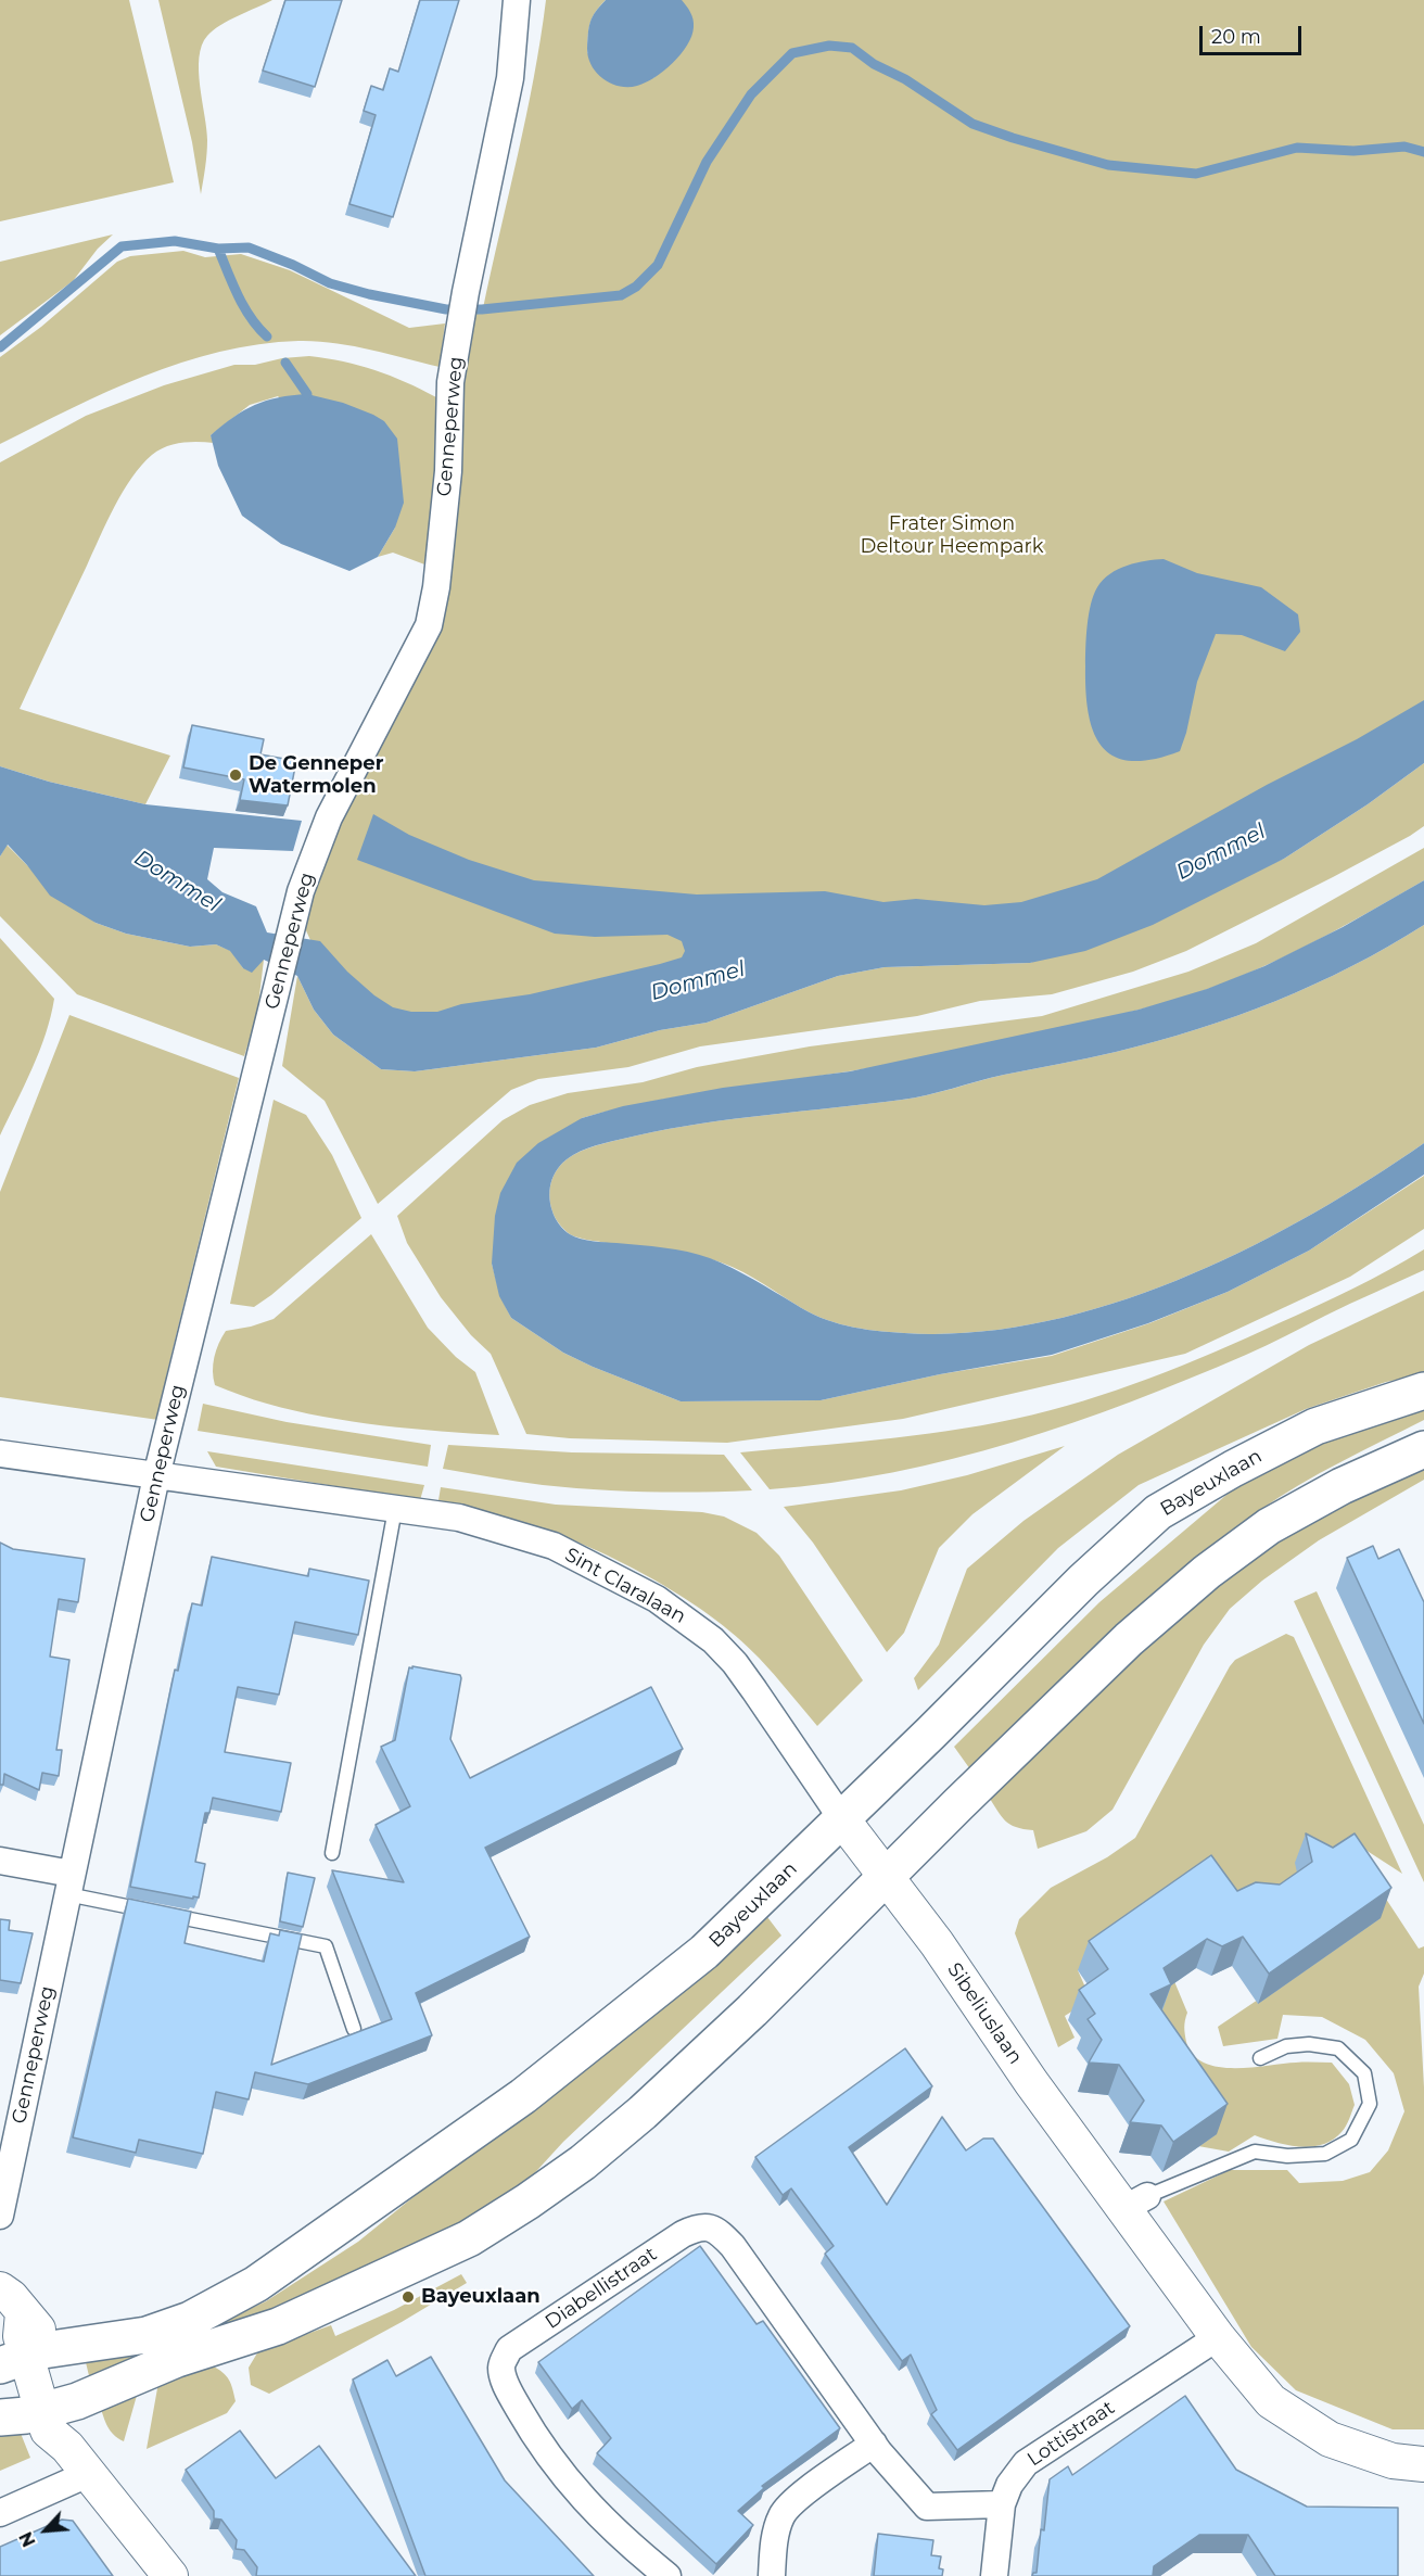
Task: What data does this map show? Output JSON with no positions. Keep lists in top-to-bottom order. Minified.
{"streets":{"main road":["Bayeuxlaan"],"street":["Genneperweg","Sint Claralaan","Sibeliuslaan","Diabellistraat","Lottistraat"]},"crossings":[["Genneperweg","Sint Claralaan"],["Bayeuxlaan","Sint Claralaan"],["Bayeuxlaan","Sibeliuslaan"],["Sint Claralaan","Sibeliuslaan"],["Sibeliuslaan","Lottistraat"],["Diabellistraat","Lottistraat"]],"water":["Dommel"],"parks":["Frater Simon Deltour Heempark"],"places":["De Genneper Watermolen","Bayeuxlaan"],"scale_bar":"20 m","north":"bottom left"}
